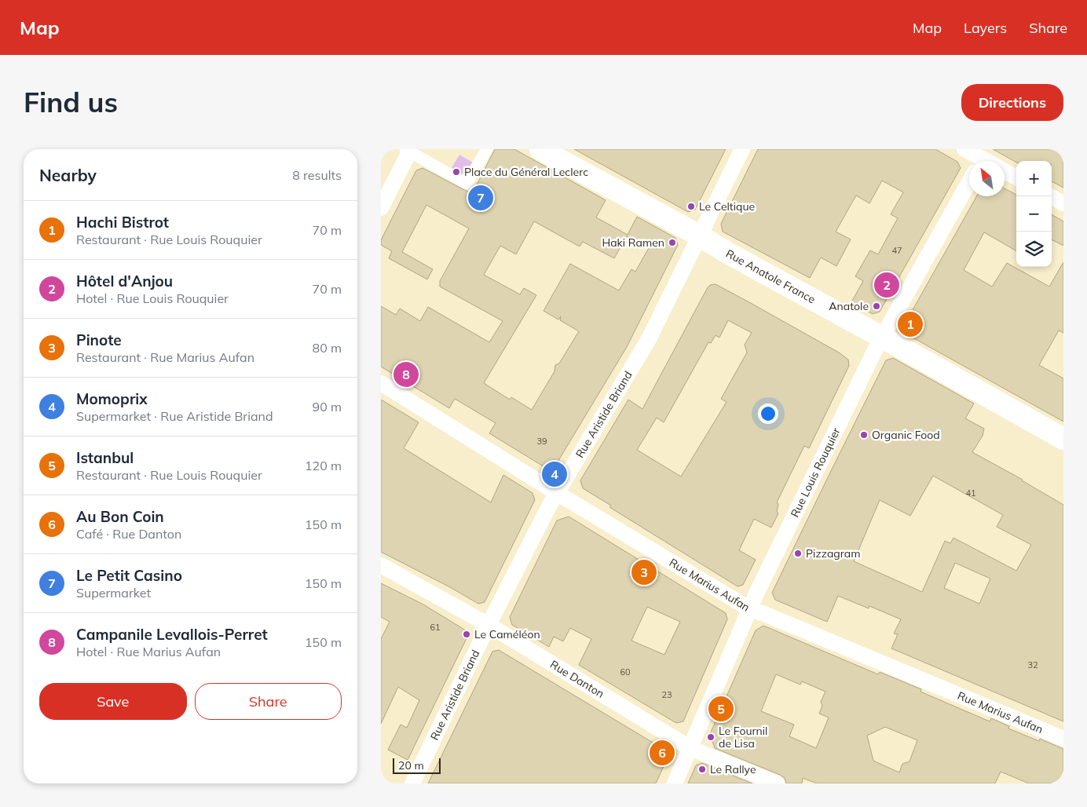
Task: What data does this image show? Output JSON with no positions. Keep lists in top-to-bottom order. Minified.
{"streets":{"main road":["Rue Anatole France"],"street":["Rue Aristide Briand","Rue Louis Rouquier","Rue Marius Aufan","Rue Danton"]},"crossings":[["Rue Anatole France","Rue Aristide Briand"],["Rue Anatole France","Rue Louis Rouquier"],["Rue Aristide Briand","Rue Marius Aufan"],["Rue Aristide Briand","Rue Danton"],["Rue Louis Rouquier","Rue Marius Aufan"],["Rue Louis Rouquier","Rue Danton"]],"places":["Place du Général Leclerc","Le Celtique","Haki Ramen","Anatole","Organic Food","Pizzagram","Le Caméléon","Le Fournil de Lisa","Le Rallye"],"house_numbers":["47","39","41","61","32","60","23"],"scale_bar":"20 m","north":"top left","page":{"header":"Map","nav":["Map","Layers","Share"],"buttons":["Directions",["Save","Share"]],"title":"Find us","heading":["Nearby","8 results"],"map_buttons":["+","−"],"pins":["7","2","1","8","4","3","5","6"],"list":[{"mark":"1","name":"Hachi Bistrot","note":"Restaurant · Rue Louis Rouquier","value":"70 m"},{"mark":"2","name":"Hôtel d'Anjou","note":"Hotel · Rue Louis Rouquier","value":"70 m"},{"mark":"3","name":"Pinote","note":"Restaurant · Rue Marius Aufan","value":"80 m"},{"mark":"4","name":"Momoprix","note":"Supermarket · Rue Aristide Briand","value":"90 m"},{"mark":"5","name":"Istanbul","note":"Restaurant · Rue Louis Rouquier","value":"120 m"},{"mark":"6","name":"Au Bon Coin","note":"Café · Rue Danton","value":"150 m"},{"mark":"7","name":"Le Petit Casino","note":"Supermarket","value":"150 m"},{"mark":"8","name":"Campanile Levallois-Perret","note":"Hotel · Rue Marius Aufan","value":"150 m"}],"scale":"20 m"}}
